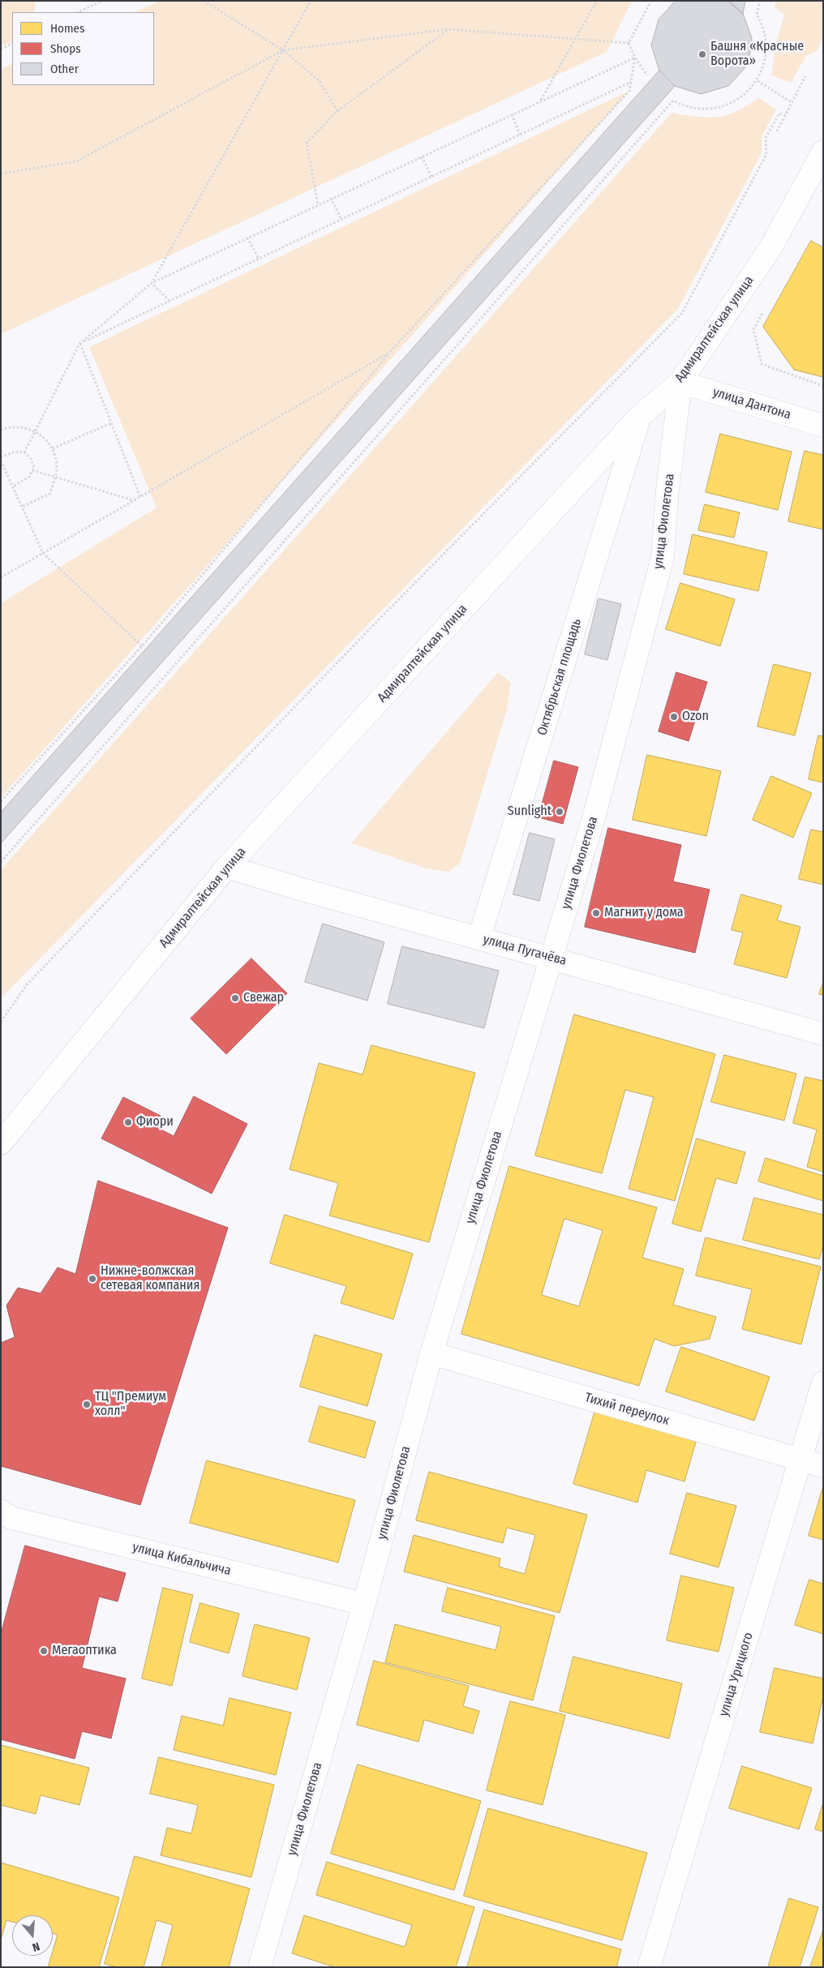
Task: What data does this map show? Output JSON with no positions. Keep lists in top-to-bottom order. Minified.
{"streets":{"street":["Адмиралтейская улица","улица Дантона","улица Фиолетова","Октябрьская площадь","улица Пугачёва","Тихий переулок","улица Кибальчича","улица Урицкого"]},"crossings":[["Адмиралтейская улица","улица Дантона"],["Адмиралтейская улица","улица Фиолетова"],["Адмиралтейская улица","Октябрьская площадь"],["Адмиралтейская улица","улица Пугачёва"],["улица Дантона","улица Фиолетова"],["улица Фиолетова","улица Пугачёва"],["улица Фиолетова","Тихий переулок"],["улица Фиолетова","улица Кибальчича"],["Октябрьская площадь","улица Пугачёва"],["Тихий переулок","улица Урицкого"]],"places":["Башня «Красные Ворота»","Ozon","Sunlight","Магнит у дома","Свежар","Фиори","Нижне-волжская сетевая компания","ТЦ \"Премиум холл\"","Мегаоптика"],"legend":["Homes","Shops","Other"],"north":"bottom"}
